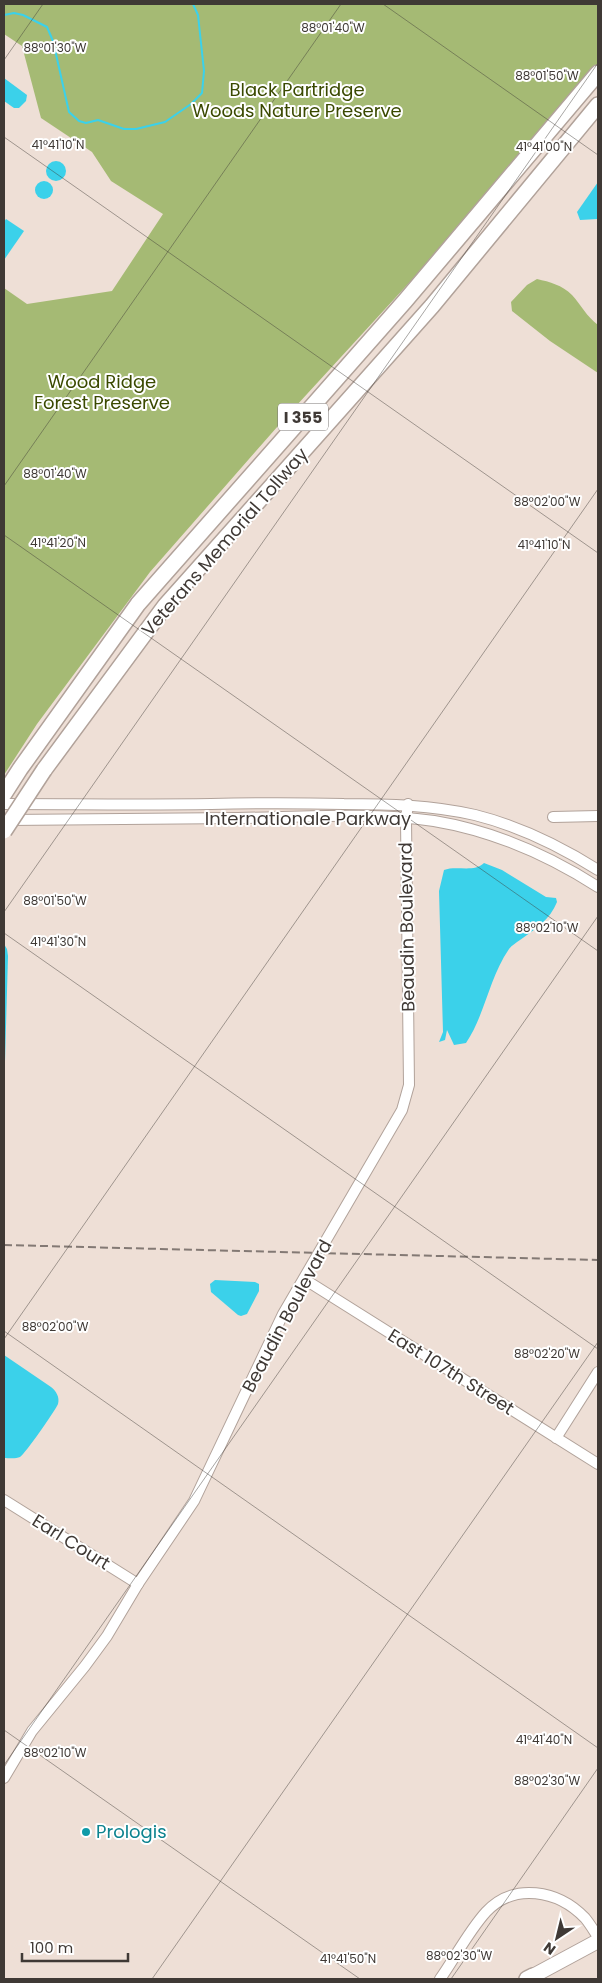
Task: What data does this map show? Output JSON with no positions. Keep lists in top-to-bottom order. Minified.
{"streets":{"highway":["I 355","Veterans Memorial Tollway"],"street":["Internationale Parkway","Beaudin Boulevard","East 107th Street","Earl Court"]},"crossings":[["Internationale Parkway","Beaudin Boulevard"],["Beaudin Boulevard","East 107th Street"],["Beaudin Boulevard","Earl Court"]],"parks":["Black Partridge Woods Nature Preserve","Wood Ridge Forest Preserve"],"places":["Prologis"],"scale_bar":"100 m","north":"bottom left","coordinates":["88°01'40\"W","88°01'30\"W","88°01'50\"W","41°41'10\"N","41°41'00\"N","88°02'00\"W","41°41'20\"N","88°02'10\"W","41°41'30\"N","88°02'20\"W","41°41'40\"N","88°02'30\"W","41°41'50\"N"]}
